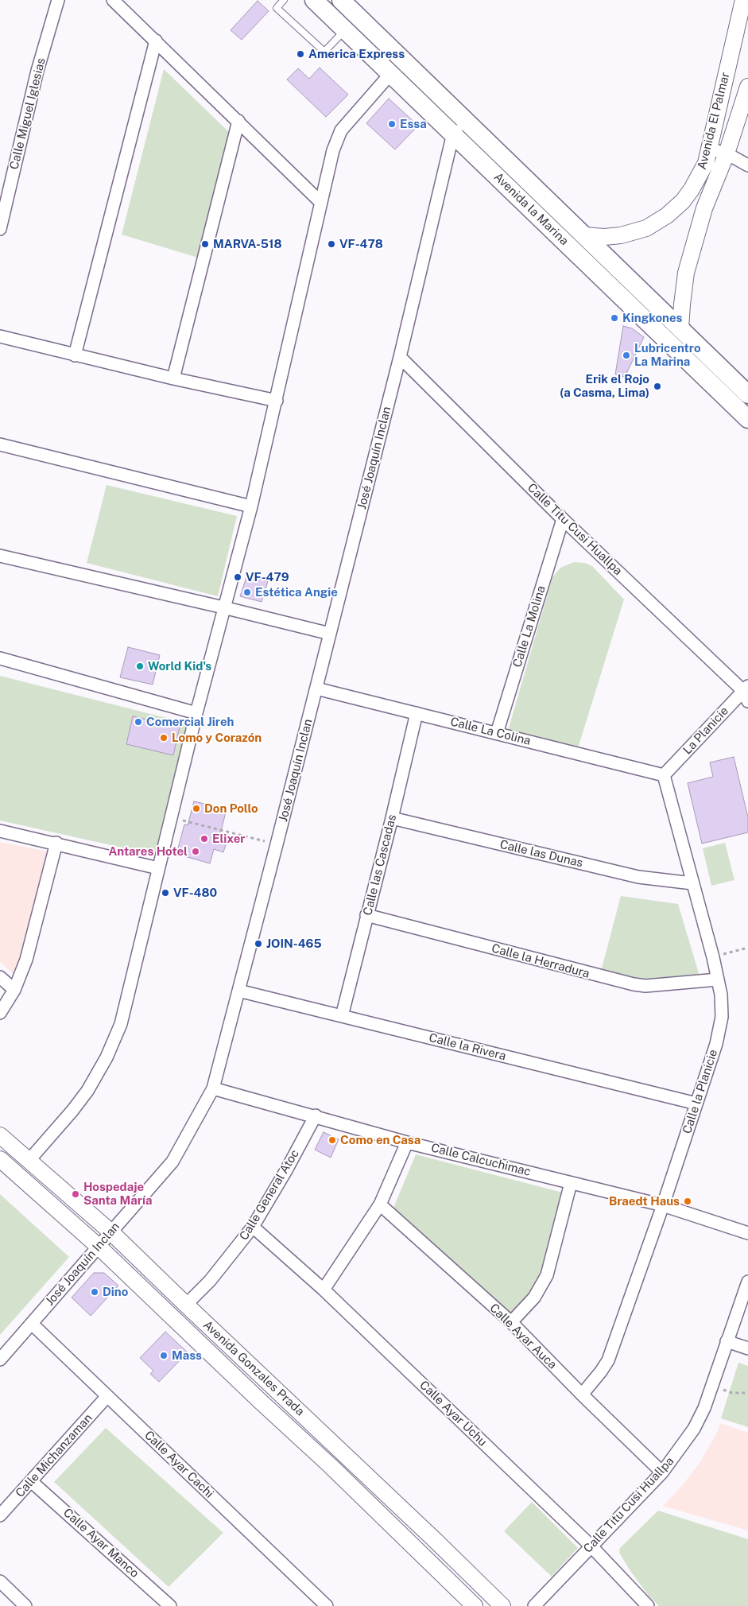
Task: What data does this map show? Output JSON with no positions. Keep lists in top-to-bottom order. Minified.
{"streets":{"main road":["Avenida la Marina"],"street":["Calle Miguel Iglesias","Avenida El Palmar","José Joaquín Inclan","Calle Titu Cusi Huallpa","Calle La Molina","La Planicie","Calle La Colina","Calle las Dunas","Calle las Cascadas","Calle la Herradura","Calle la Rivera","Calle la Planicie","Calle Calcuchimac","Calle General Atoc","Calle Ayar Auca","Avenida Gonzales Prada","Calle Ayar Uchu","Calle Michanzaman","Calle Ayar Cachi","Calle Ayar Manco"]},"crossings":[["Avenida El Palmar","Avenida la Marina"],["Avenida la Marina","José Joaquín Inclan"],["José Joaquín Inclan","Calle Titu Cusi Huallpa"],["José Joaquín Inclan","Calle La Colina"],["José Joaquín Inclan","Calle la Rivera"],["José Joaquín Inclan","Calle Calcuchimac"],["José Joaquín Inclan","Avenida Gonzales Prada"],["José Joaquín Inclan","Calle Ayar Cachi"],["Calle Titu Cusi Huallpa","Calle La Molina"],["Calle Titu Cusi Huallpa","La Planicie"],["Calle Titu Cusi Huallpa","Calle Ayar Auca"],["Calle Titu Cusi Huallpa","Calle Ayar Uchu"],["Calle La Molina","Calle La Colina"],["La Planicie","Calle La Colina"],["La Planicie","Calle la Planicie"],["Calle La Colina","Calle las Cascadas"],["Calle La Colina","Calle la Planicie"],["Calle las Dunas","Calle las Cascadas"],["Calle las Dunas","Calle la Planicie"],["Calle las Cascadas","Calle la Herradura"],["Calle las Cascadas","Calle la Rivera"],["Calle la Herradura","Calle la Planicie"],["Calle la Rivera","Calle la Planicie"],["Calle la Planicie","Calle Calcuchimac"],["Calle la Planicie","Calle Ayar Auca"],["Calle Calcuchimac","Calle General Atoc"],["Calle General Atoc","Avenida Gonzales Prada"],["Calle General Atoc","Calle Ayar Uchu"],["Calle Michanzaman","Calle Ayar Cachi"],["Calle Michanzaman","Calle Ayar Manco"]],"places":["America Express","Essa","MARVA-518","VF-478","Kingkones","Lubricentro La Marina","Erik el Rojo (a Casma, Lima)","VF-479","Estética Angie","World Kid's","Comercial Jireh","Lomo y Corazón","Don Pollo","Elixer","Antares Hotel","VF-480","JOIN-465","Como en Casa","Hospedaje Santa María","Braedt Haus","Dino","Mass"]}
